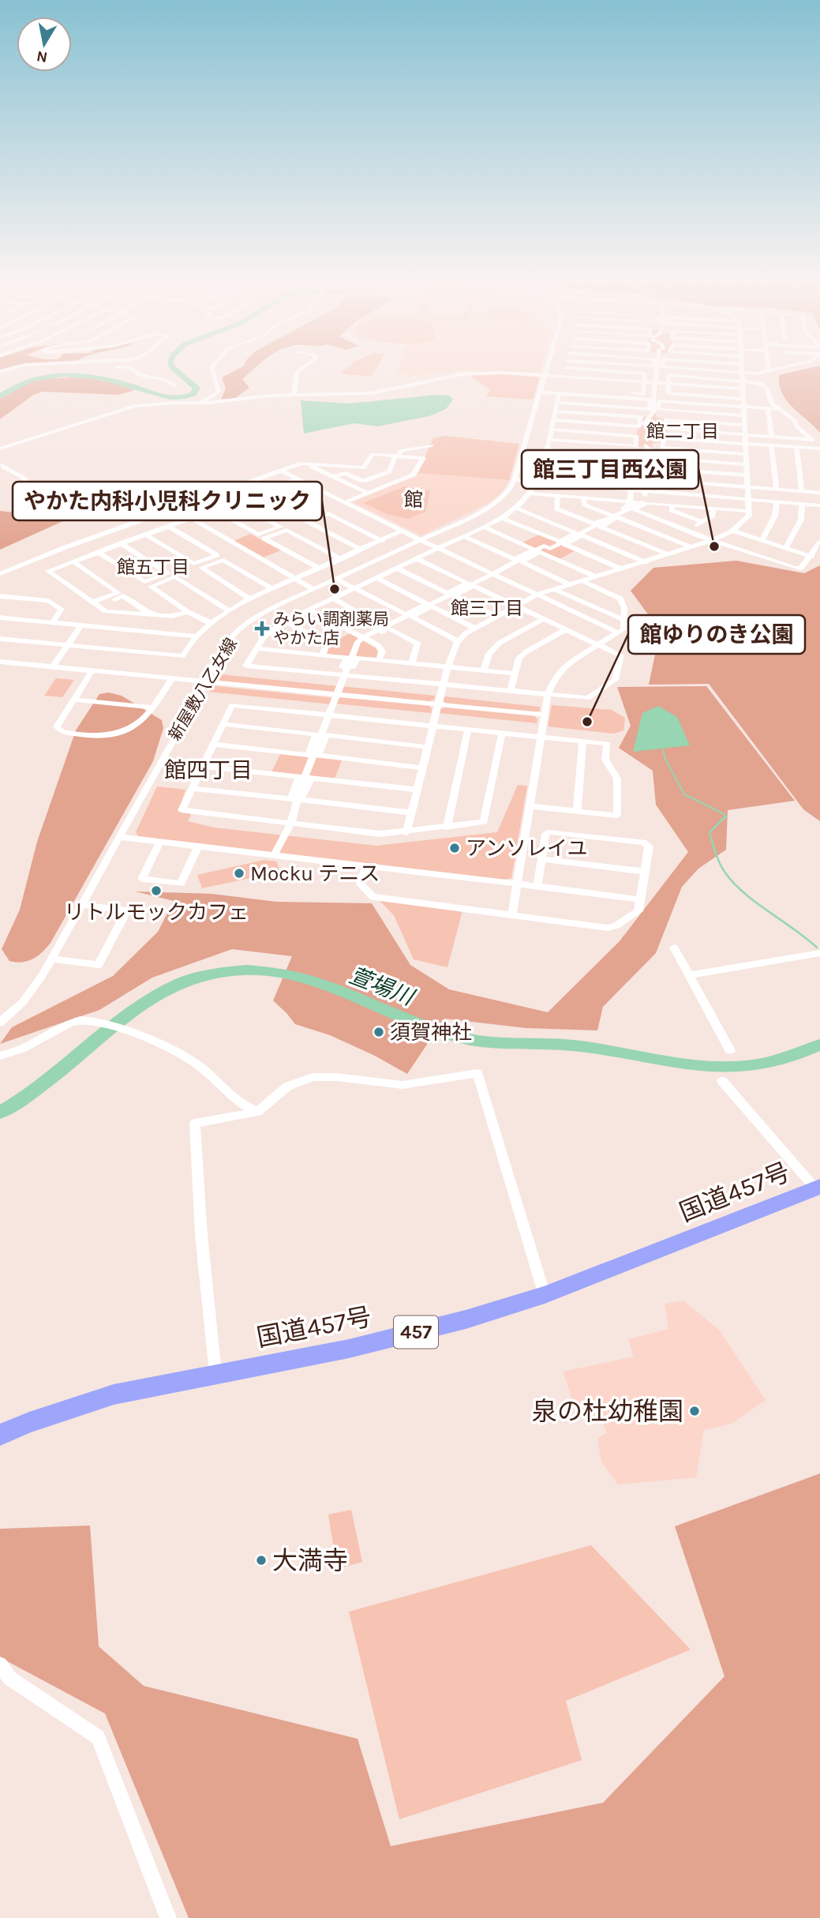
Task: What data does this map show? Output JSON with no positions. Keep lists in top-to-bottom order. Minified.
{"streets":{"highway":["国道457号","457"],"street":["新屋敷八乙女線"]},"districts":["館二丁目","館","館五丁目","館三丁目","館四丁目"],"water":["萱場川"],"places":{"other":["館三丁目西公園","やかた内科小児科クリニック","館ゆりのき公園","アンソレイユ","Mocku テニス","リトルモックカフェ","須賀神社","泉の杜幼稚園","大満寺"],"health":["みらい調剤薬局 やかた店"]},"north":"bottom"}
